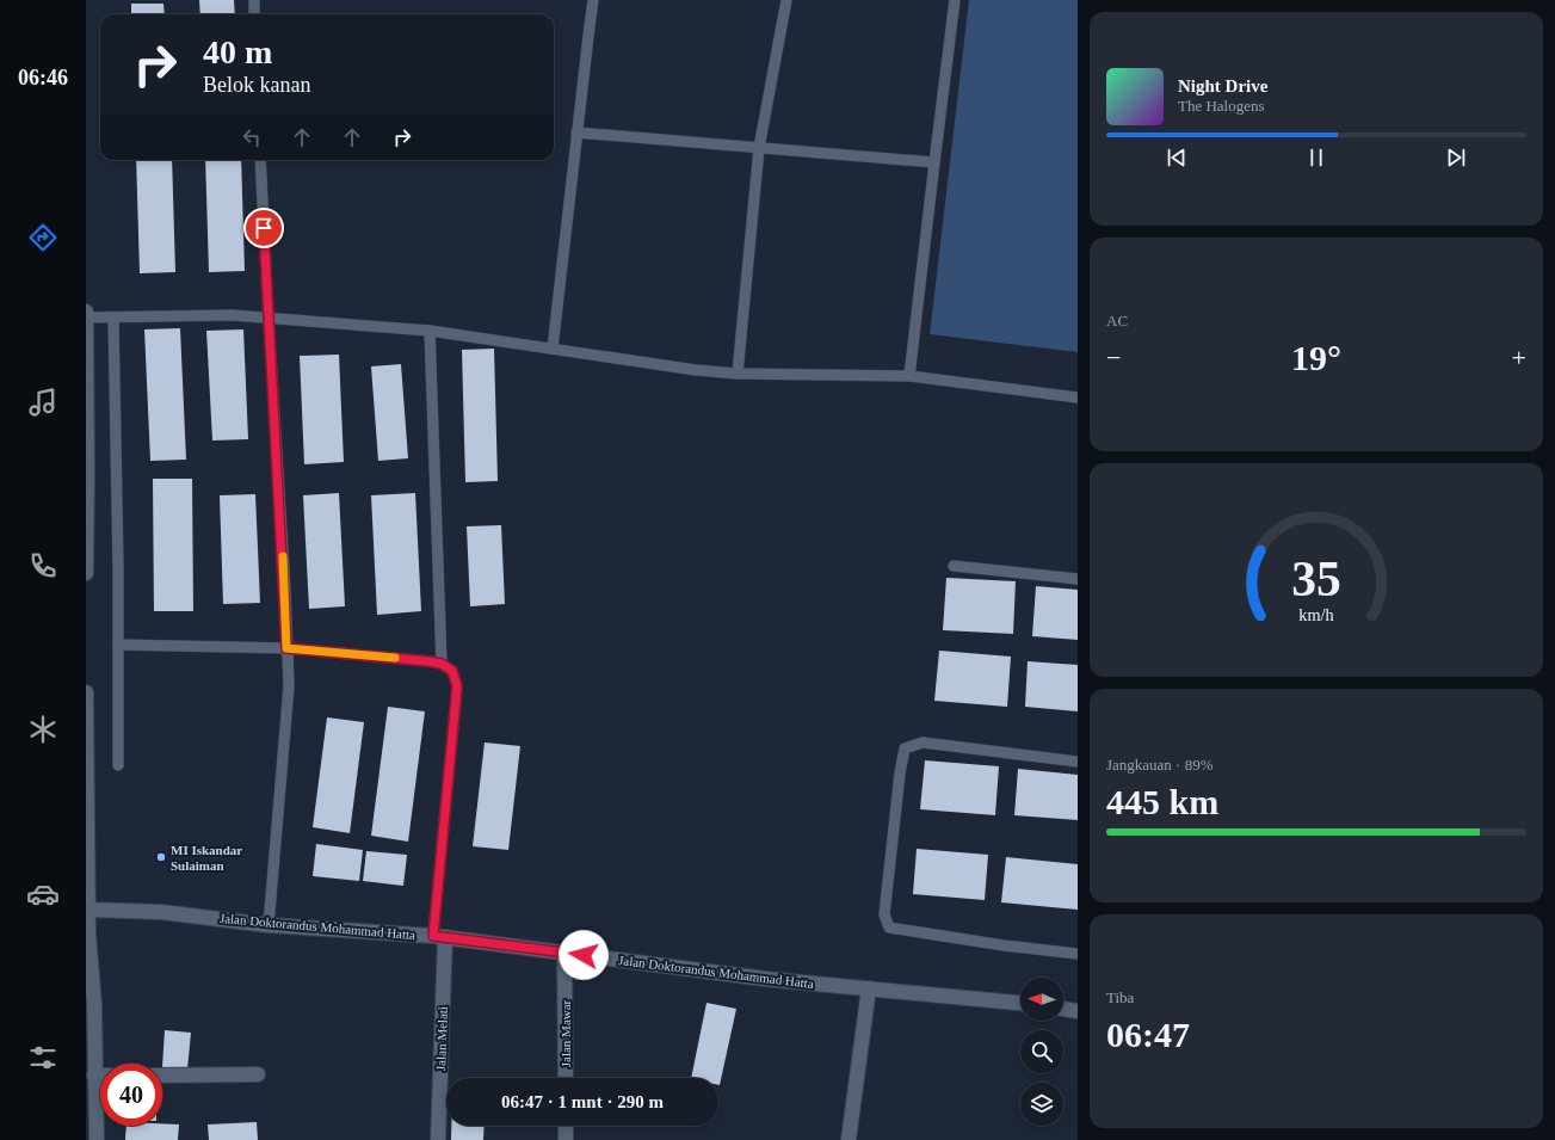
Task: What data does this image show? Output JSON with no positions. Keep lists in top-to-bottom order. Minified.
{"streets":{"street":["Jalan Doktorandus Mohammad Hatta","Jalan Mawar","Jalan Melati"]},"crossings":[["Jalan Doktorandus Mohammad Hatta","Jalan Mawar"],["Jalan Doktorandus Mohammad Hatta","Jalan Melati"]],"places":["MI Iskandar Sulaiman"],"north":"left","page":{"tabs":"06:46","turn":["40 m","Belok kanan"],"song":["Night Drive","The Halogens"],"tile":["AC",["Jangkauan · 89%","445 km"],["Tiba","06:47"]],"heat":["−","19°","+"],"limit":"40","trip":"06:47 · 1 mnt · 290 m","gauge":["35","km/h"]}}
